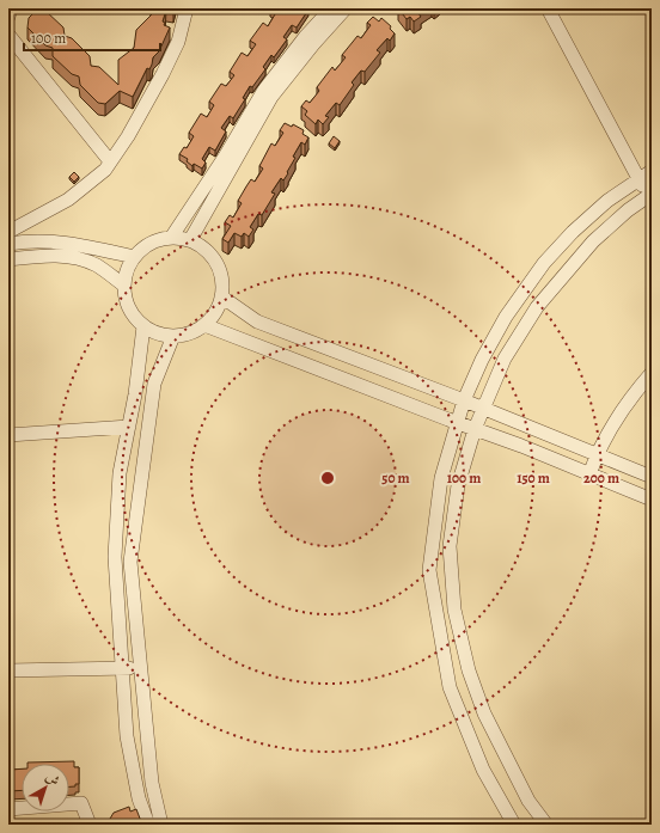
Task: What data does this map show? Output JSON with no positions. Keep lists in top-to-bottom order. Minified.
{"scale_bar":"100 m","north":"top right","rings":["50 m","100 m","150 m","200 m"]}
